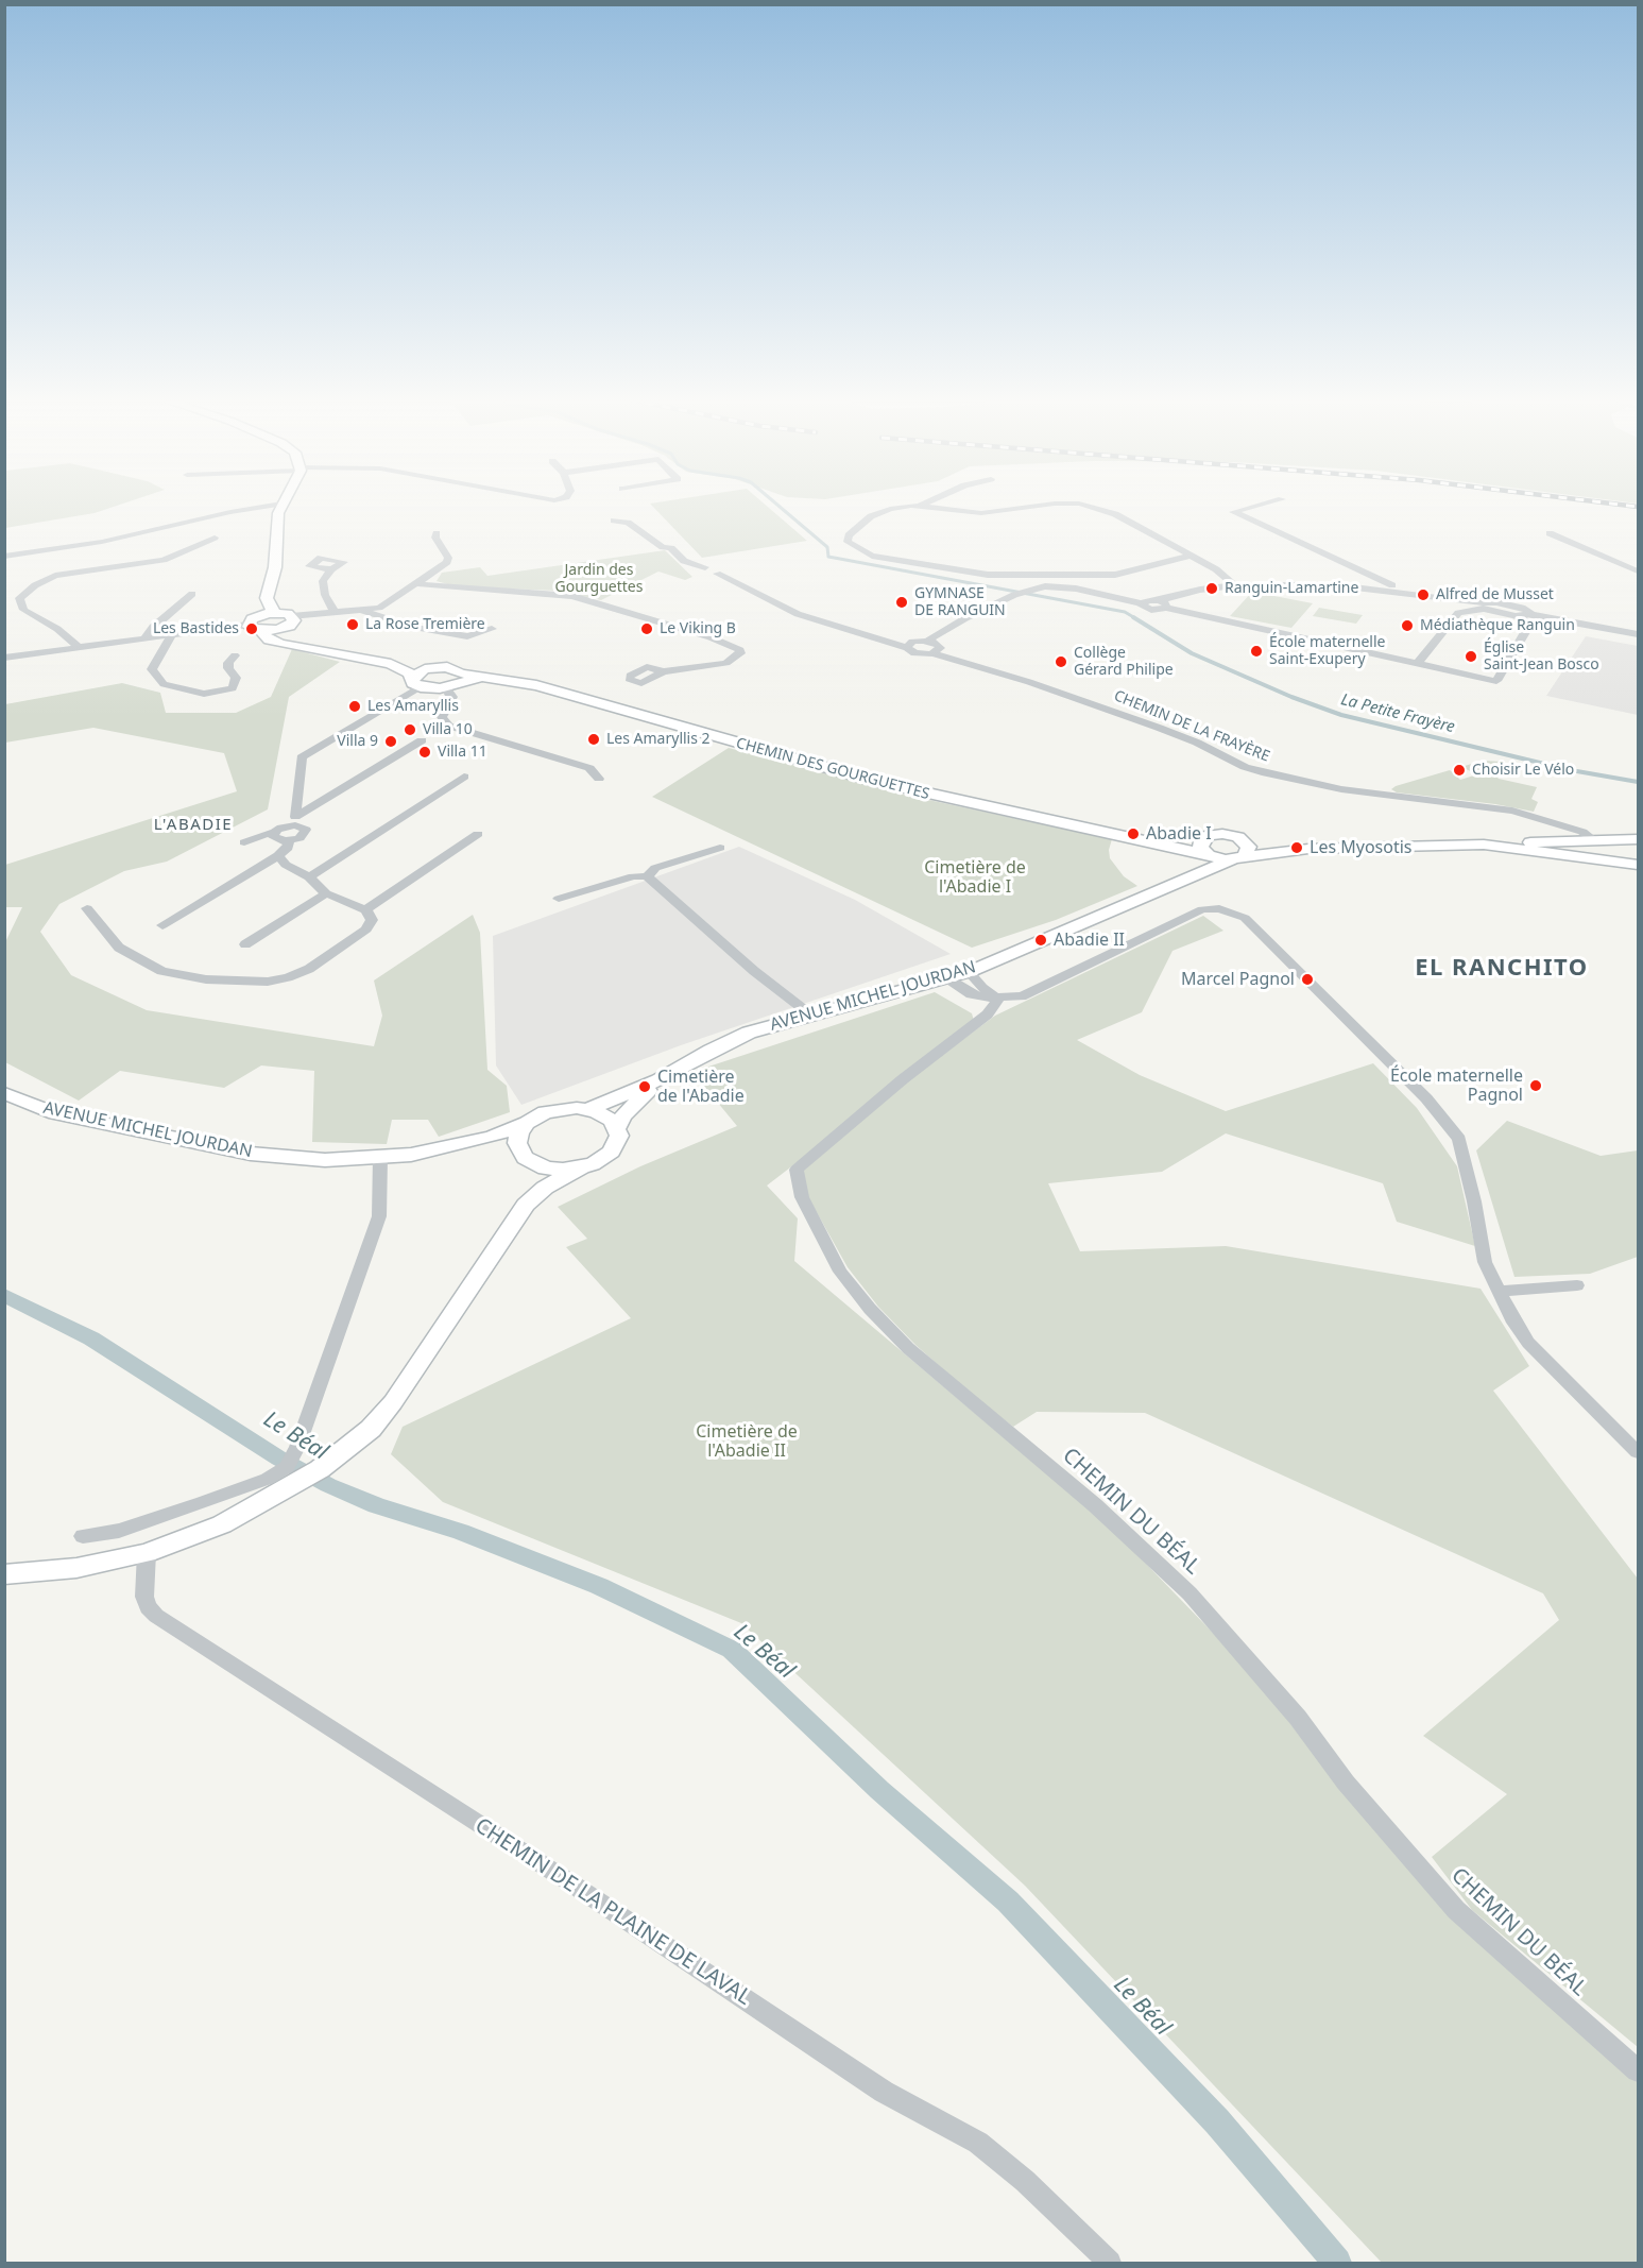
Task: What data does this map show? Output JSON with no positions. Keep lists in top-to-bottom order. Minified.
{"streets":{"main road":["CHEMIN DES GOURGUETTES","AVENUE MICHEL JOURDAN"],"street":["CHEMIN DE LA FRAYÈRE","CHEMIN DU BÉAL","CHEMIN DE LA PLAINE DE LAVAL"]},"districts":["L'ABADIE","EL RANCHITO"],"water":["La Petite Frayère","Le Béal"],"parks":["Jardin des Gourguettes","Cimetière de l'Abadie I","Cimetière de l'Abadie II"],"places":["Ranguin-Lamartine","Alfred de Musset","GYMNASE DE RANGUIN","La Rose Tremière","Médiathèque Ranguin","Les Bastides","Le Viking B","École maternelle Saint-Exupery","Église Saint-Jean Bosco","Collège Gérard Philipe","Les Amaryllis","Villa 10","Les Amaryllis 2","Villa 9","Villa 11","Choisir Le Vélo","Abadie I","Les Myosotis","Abadie II","Marcel Pagnol","École maternelle Pagnol","Cimetière de l'Abadie"]}
